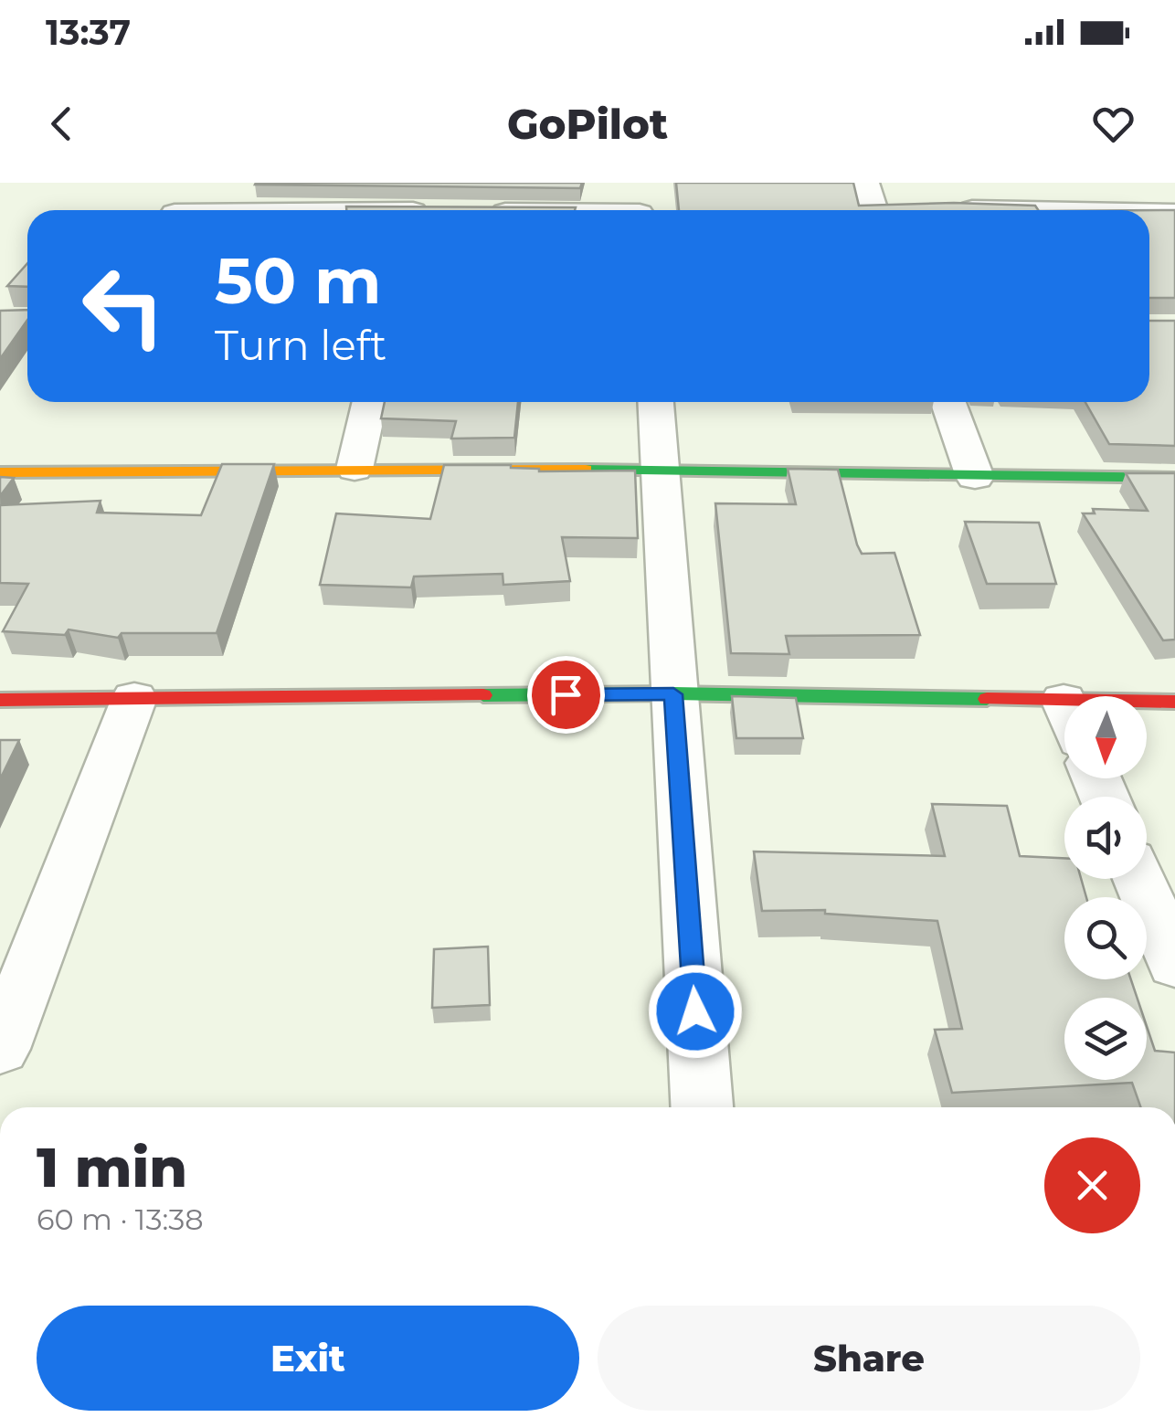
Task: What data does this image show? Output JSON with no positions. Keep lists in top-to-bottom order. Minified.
{"north":"bottom","page":{"status":"13:37","header":"GoPilot","turn":["50 m","Turn left"],"heading":["1 min","60 m · 13:38"],"buttons":["Exit","Share"]}}
